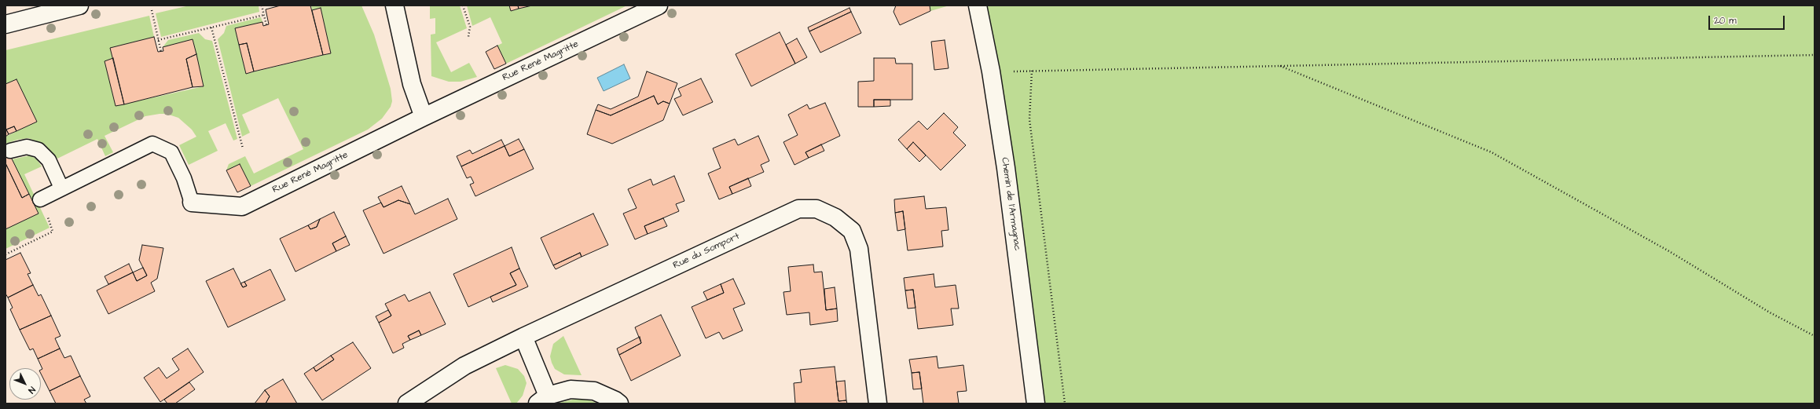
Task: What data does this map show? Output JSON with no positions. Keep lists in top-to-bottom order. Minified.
{"streets":{"street":["Rue René Magritte","Chemin de l'Armagnac","Rue du Somport"]},"scale_bar":"20 m","north":"bottom right"}
